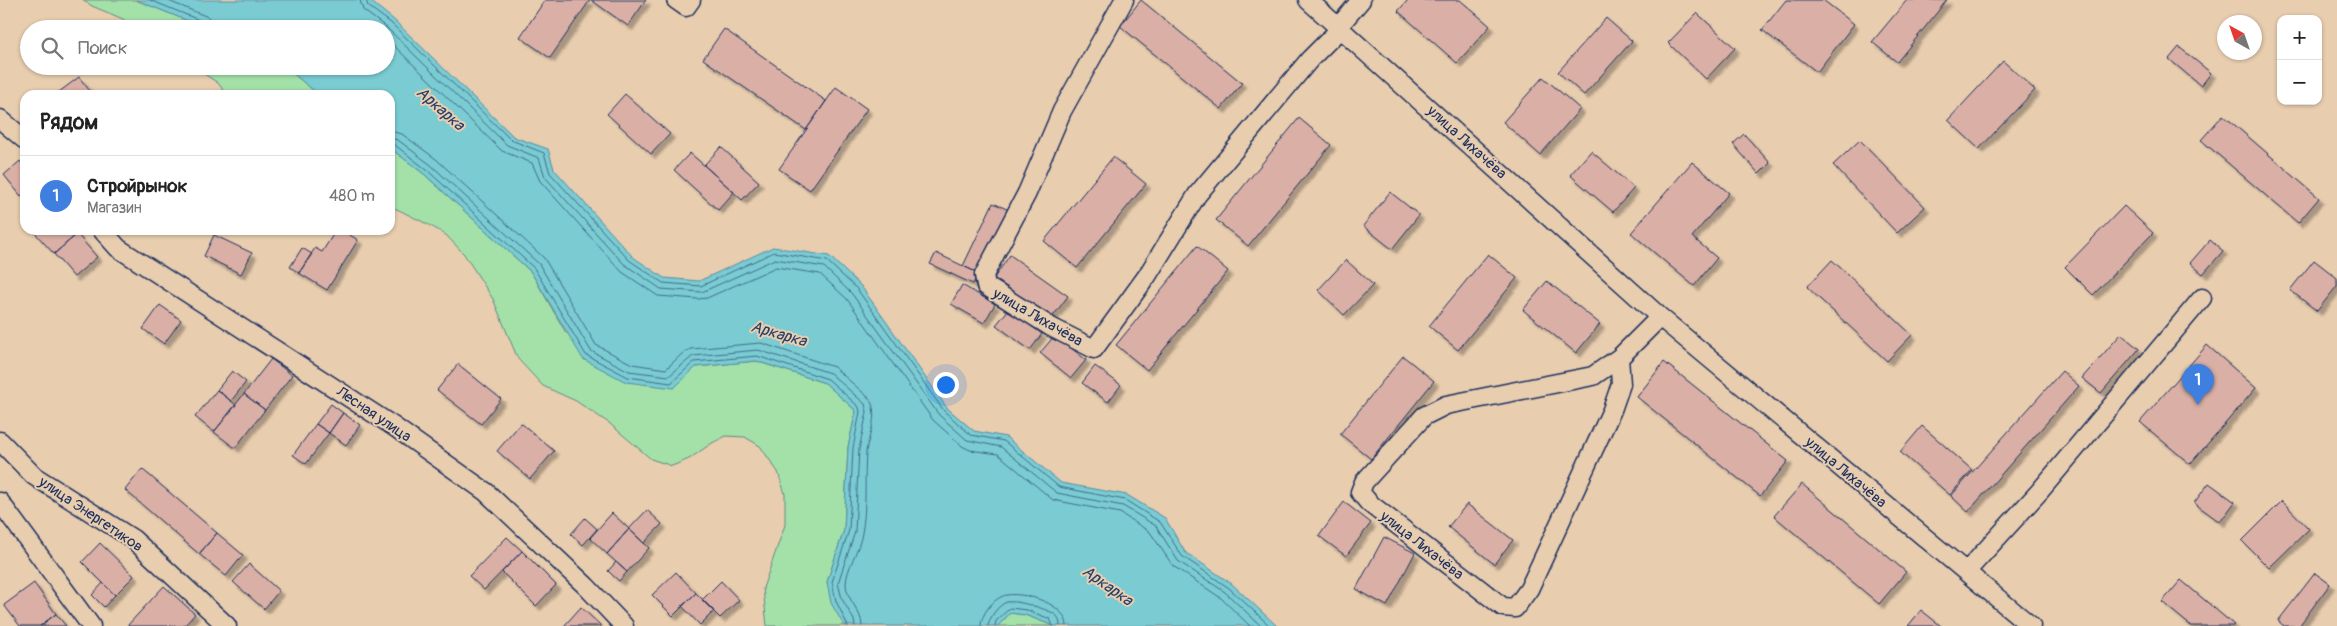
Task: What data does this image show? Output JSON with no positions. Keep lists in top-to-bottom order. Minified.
{"streets":{"street":["улица Лихачёва","Лесная улица","улица Энергетиков"]},"water":["Аркарка"],"north":"top left","page":{"map_buttons":["+","−"],"search":"Поиск","heading":"Рядом","list":[{"mark":"1","name":"Стройрынок","note":"Магазин","value":"480 m"}],"pins":"1"}}
